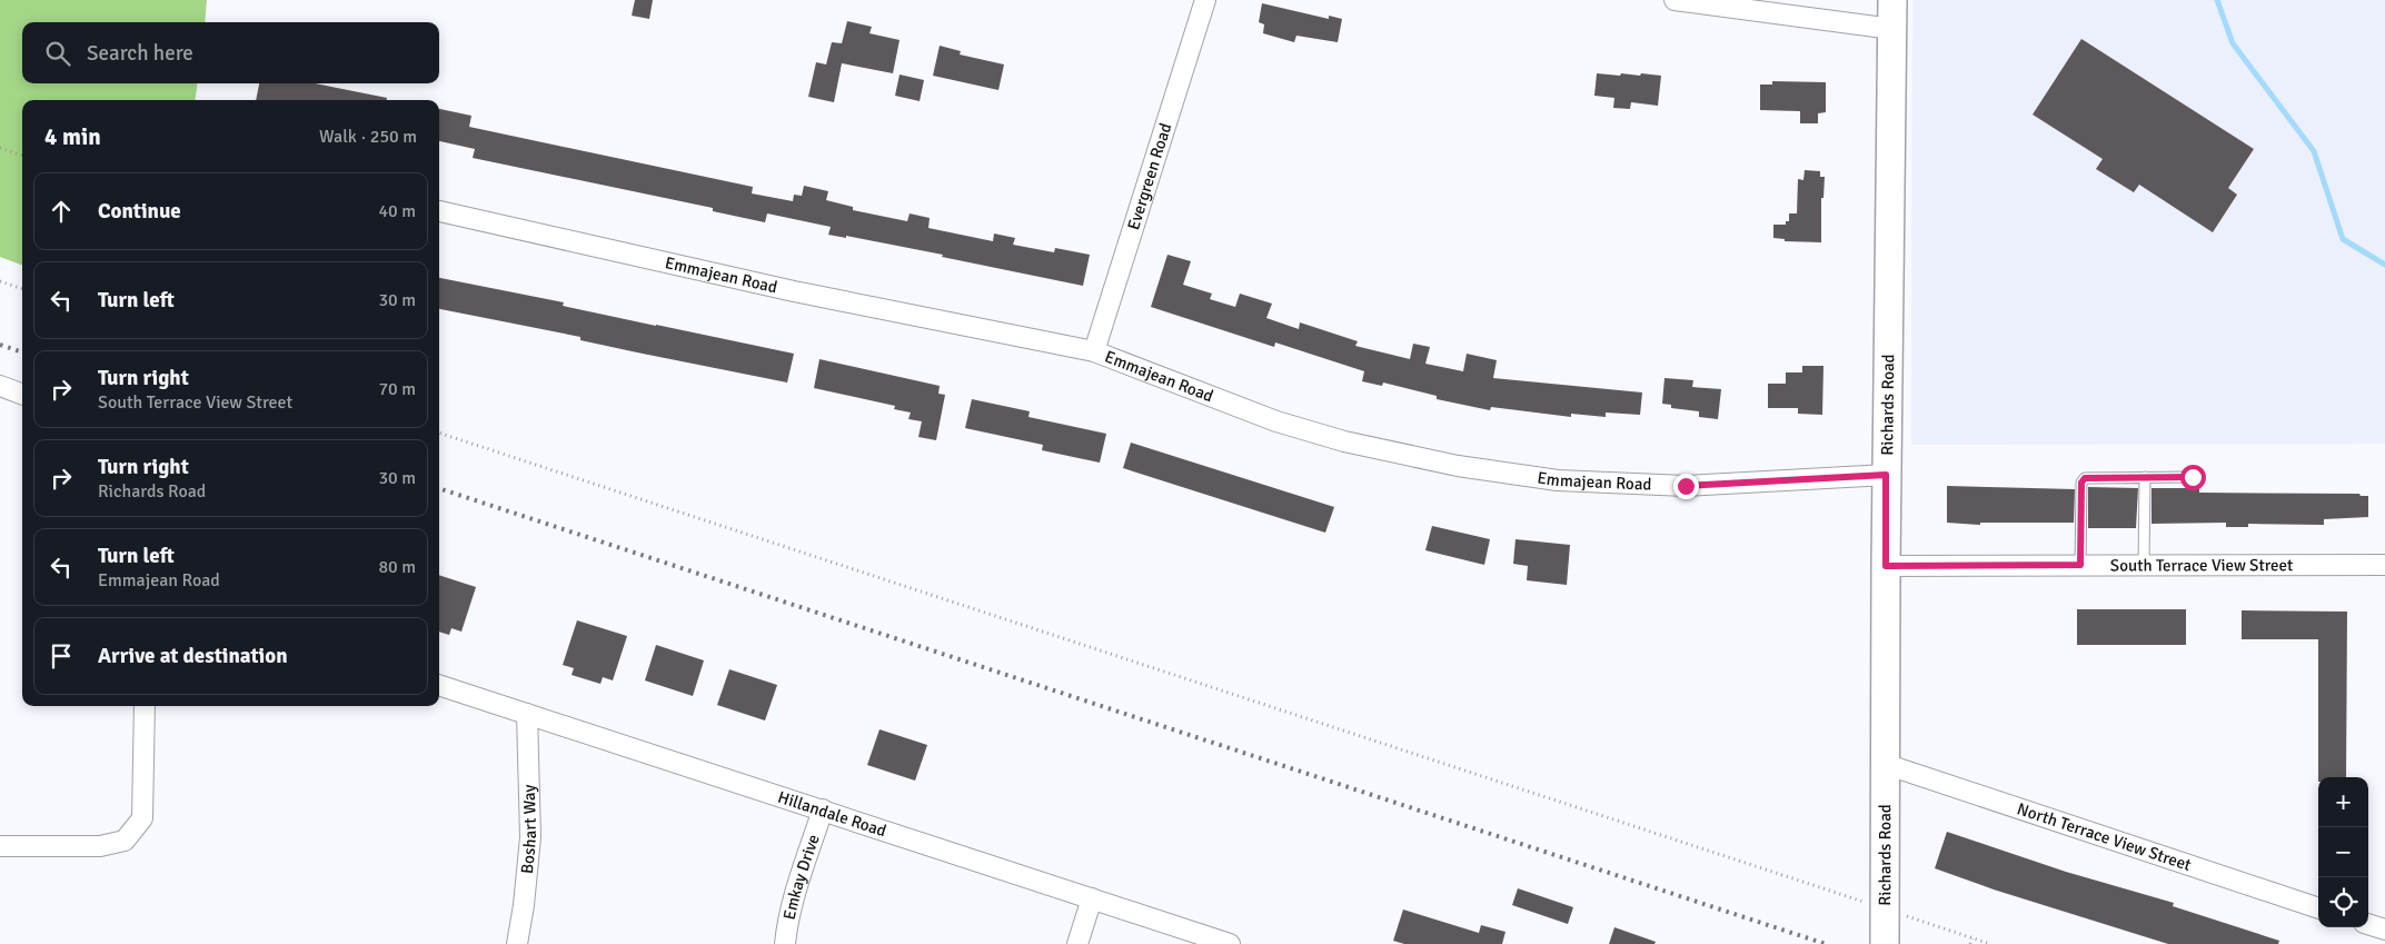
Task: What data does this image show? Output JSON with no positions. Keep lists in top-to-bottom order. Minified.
{"streets":{"street":["Evergreen Road","Emmajean Road","Richards Road","South Terrace View Street","Hillandale Road","Boshart Way","North Terrace View Street","Emkay Drive"]},"crossings":[["Evergreen Road","Emmajean Road"],["Emmajean Road","Richards Road"],["Richards Road","South Terrace View Street"],["Richards Road","North Terrace View Street"],["Hillandale Road","Boshart Way"],["Hillandale Road","Emkay Drive"]],"page":{"search":"Search here","heading":["4 min","Walk · 250 m"],"list":[["Continue","40 m"],["Turn left","30 m"],["Turn right","South Terrace View Street","70 m"],["Turn right","Richards Road","30 m"],["Turn left","Emmajean Road","80 m"],"Arrive at destination"],"map_buttons":["+","−"]}}
